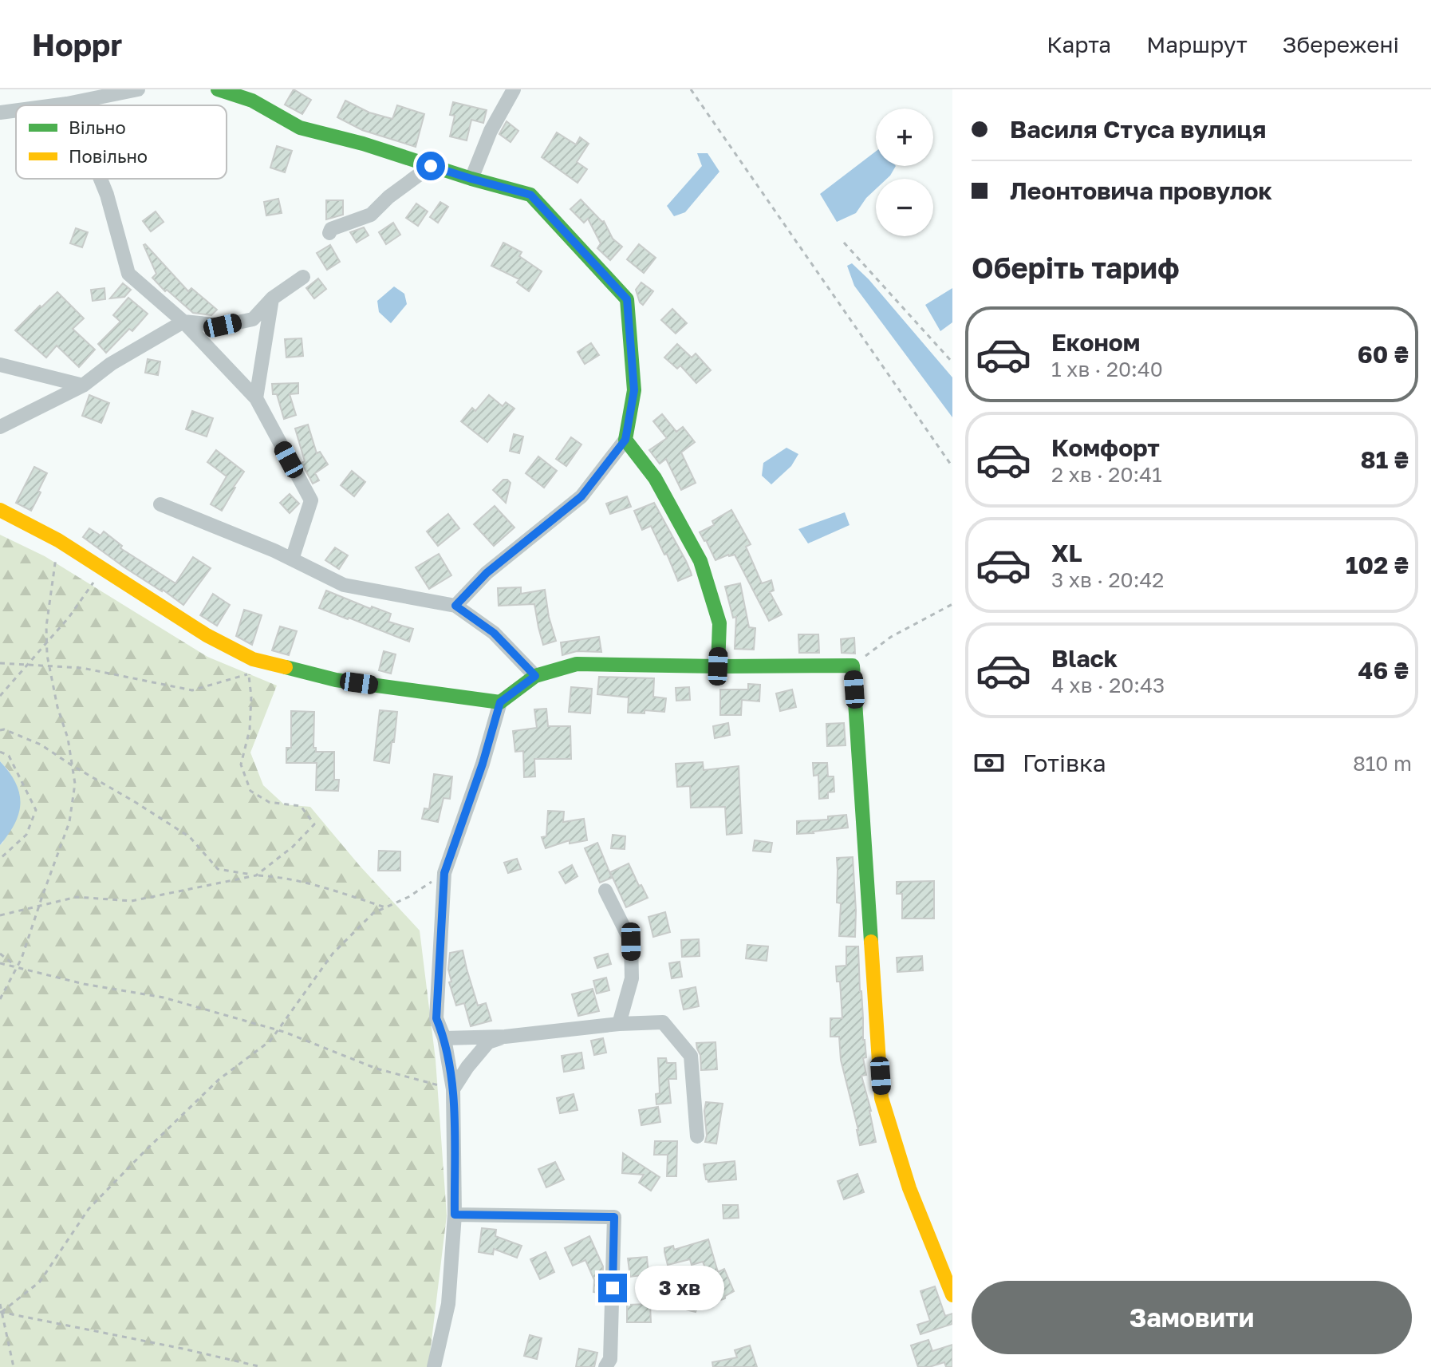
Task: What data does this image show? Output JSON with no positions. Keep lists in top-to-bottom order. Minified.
{"legend":["Вільно","Повільно"],"page":{"header":"Hoppr","nav":["Карта","Маршрут","Збережені"],"banner":["Василя Стуса вулиця","Леонтовича провулок"],"map_buttons":["+","−"],"heading":"Оберіть тариф","list":[{"name":"Економ","note":"1 хв · 20:40","value":"60 ₴"},{"name":"Комфорт","note":"2 хв · 20:41","value":"81 ₴"},{"name":"XL","note":"3 хв · 20:42","value":"102 ₴"},{"name":"Black","note":"4 хв · 20:43","value":"46 ₴"}],"pay":["Готівка","810 m"],"bubble":"3 хв","buttons":"Замовити"}}
